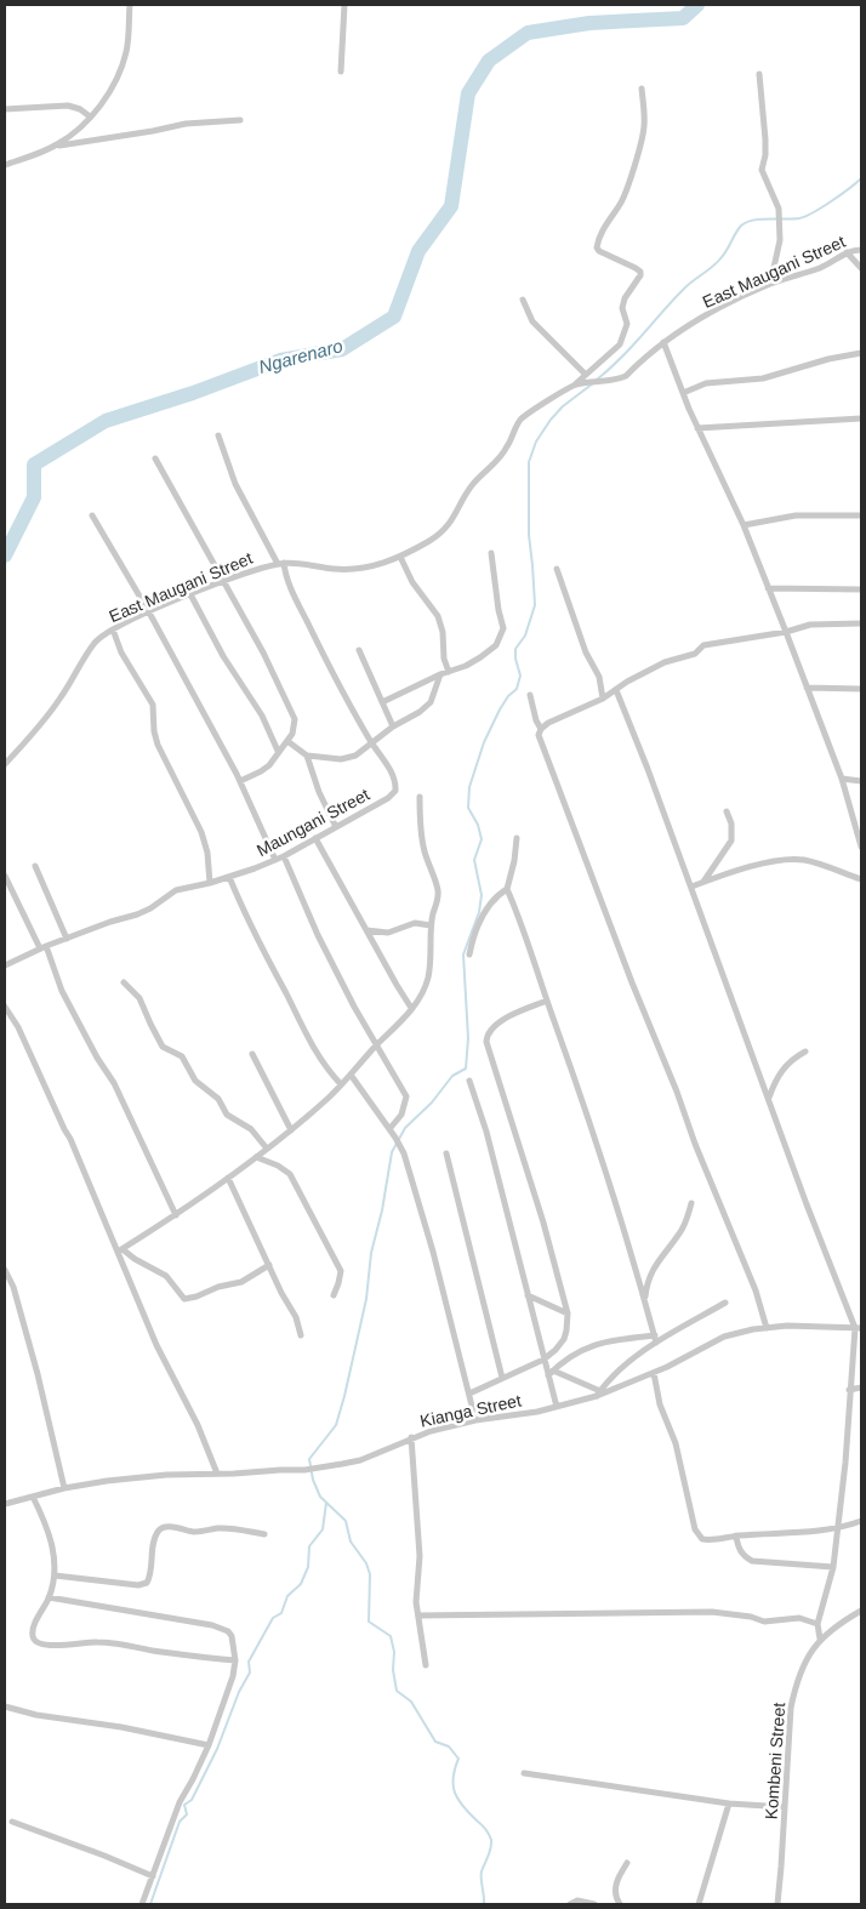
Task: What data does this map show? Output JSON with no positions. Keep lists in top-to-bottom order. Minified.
{"streets":{"street":["East Maugani Street","Maungani Street","Kianga Street","Kombeni Street"]},"crossings":[["East Maugani Street","Maungani Street"]],"water":["Ngarenaro"]}
